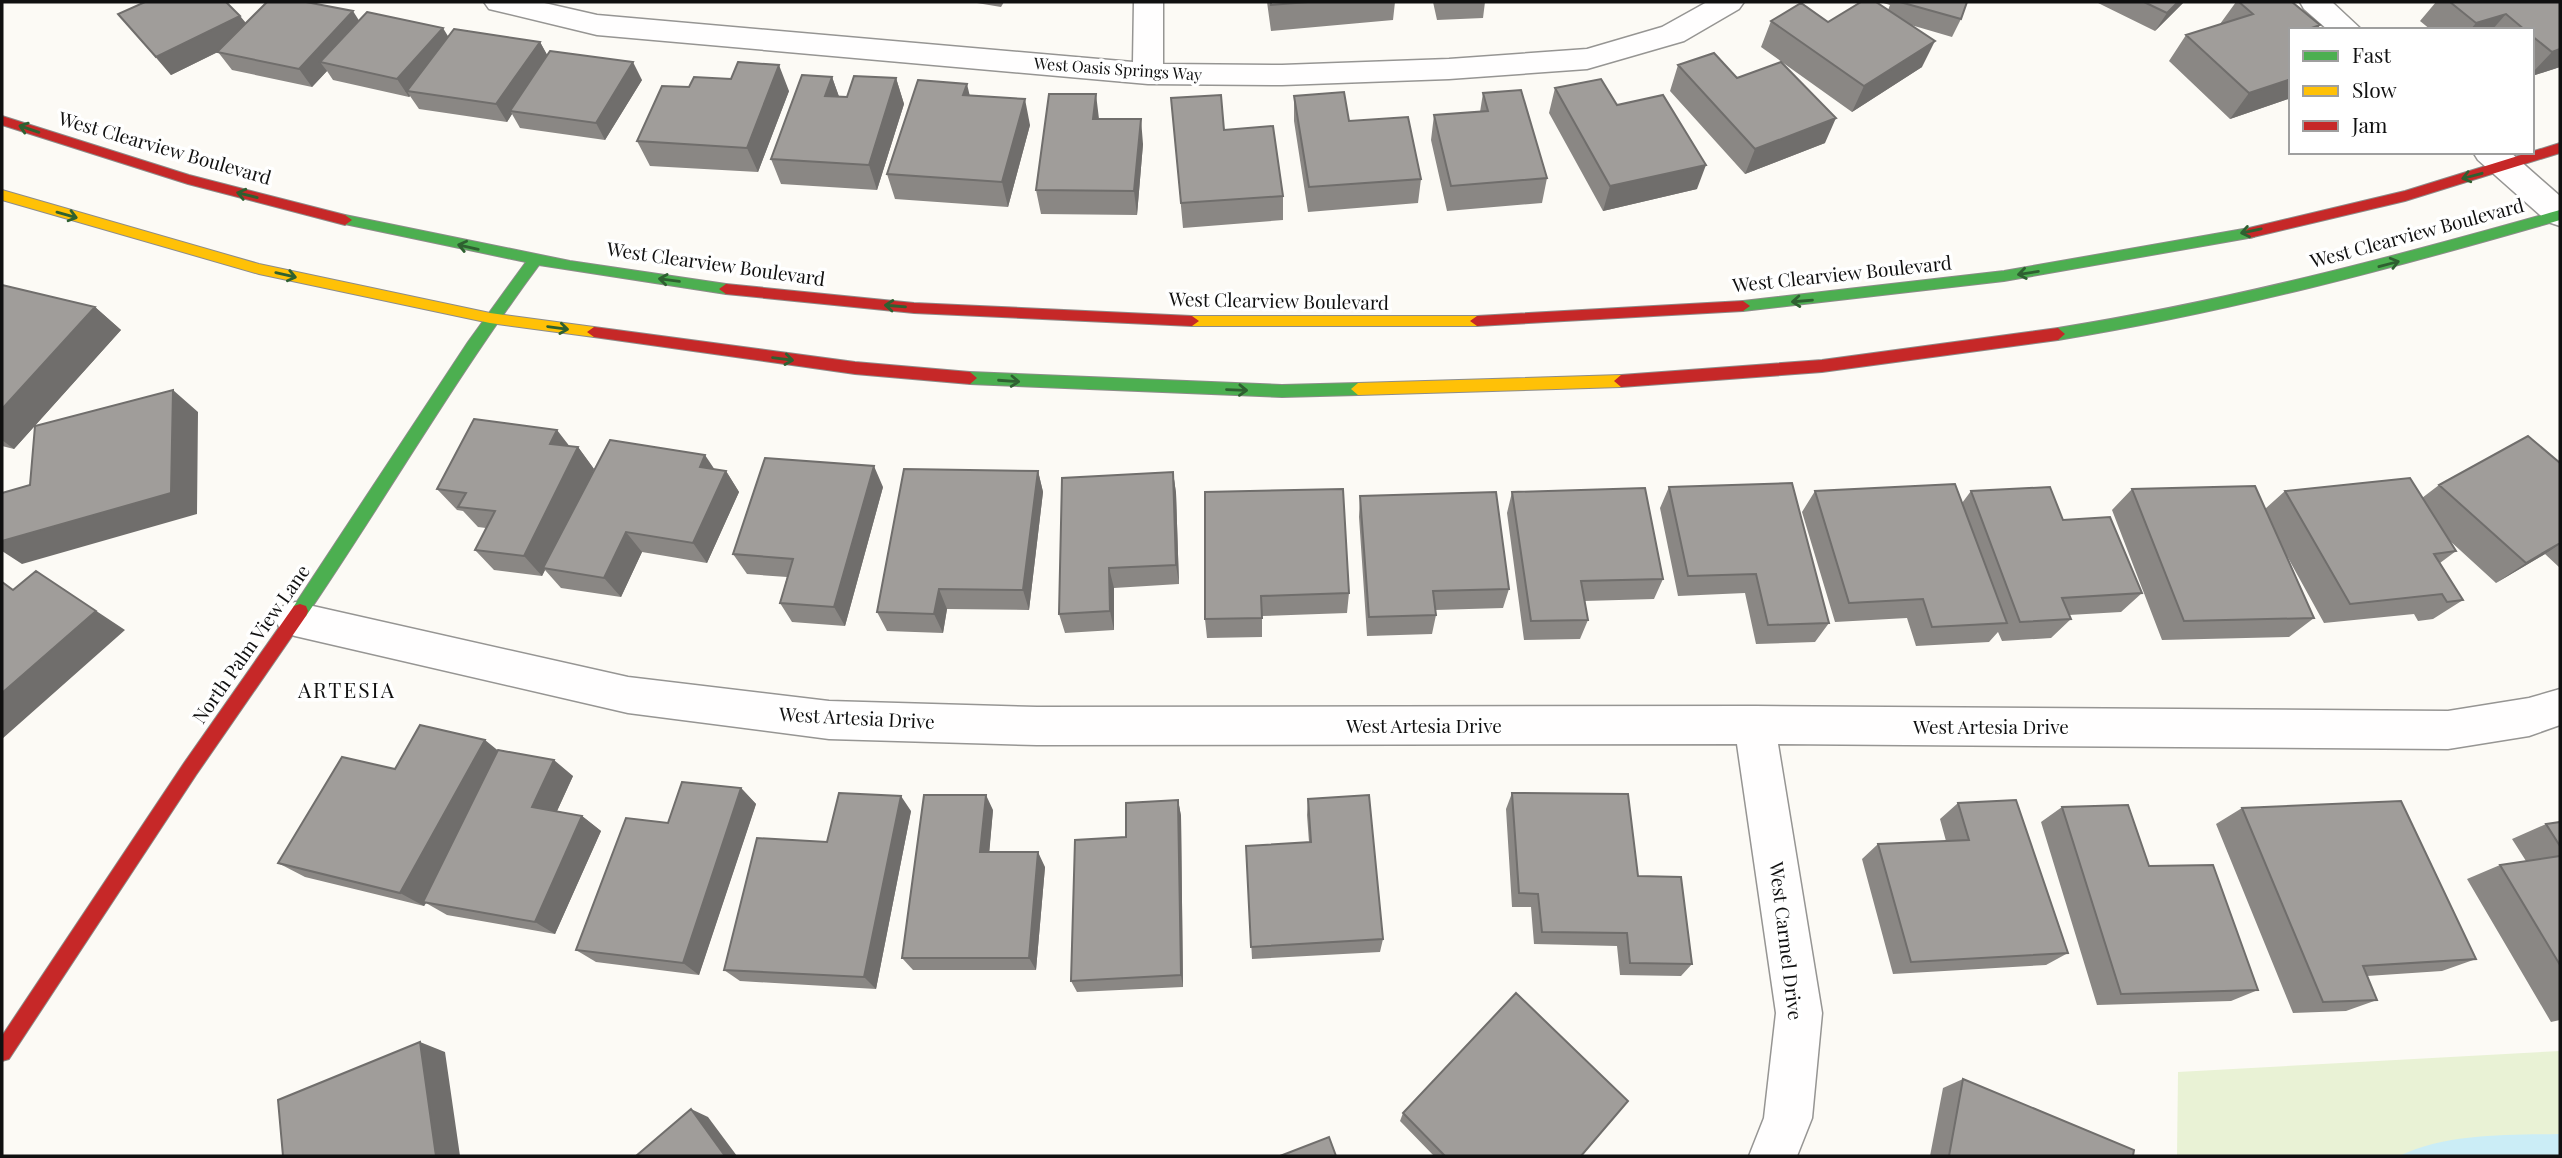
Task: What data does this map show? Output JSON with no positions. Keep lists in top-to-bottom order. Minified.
{"streets":{"street":["West Oasis Springs Way","West Clearview Boulevard","North Palm View Lane","West Artesia Drive","West Carmel Drive"]},"crossings":[["West Clearview Boulevard","North Palm View Lane"],["North Palm View Lane","West Artesia Drive"],["West Artesia Drive","West Carmel Drive"]],"districts":["ARTESIA"],"legend":["Fast","Slow","Jam"]}
